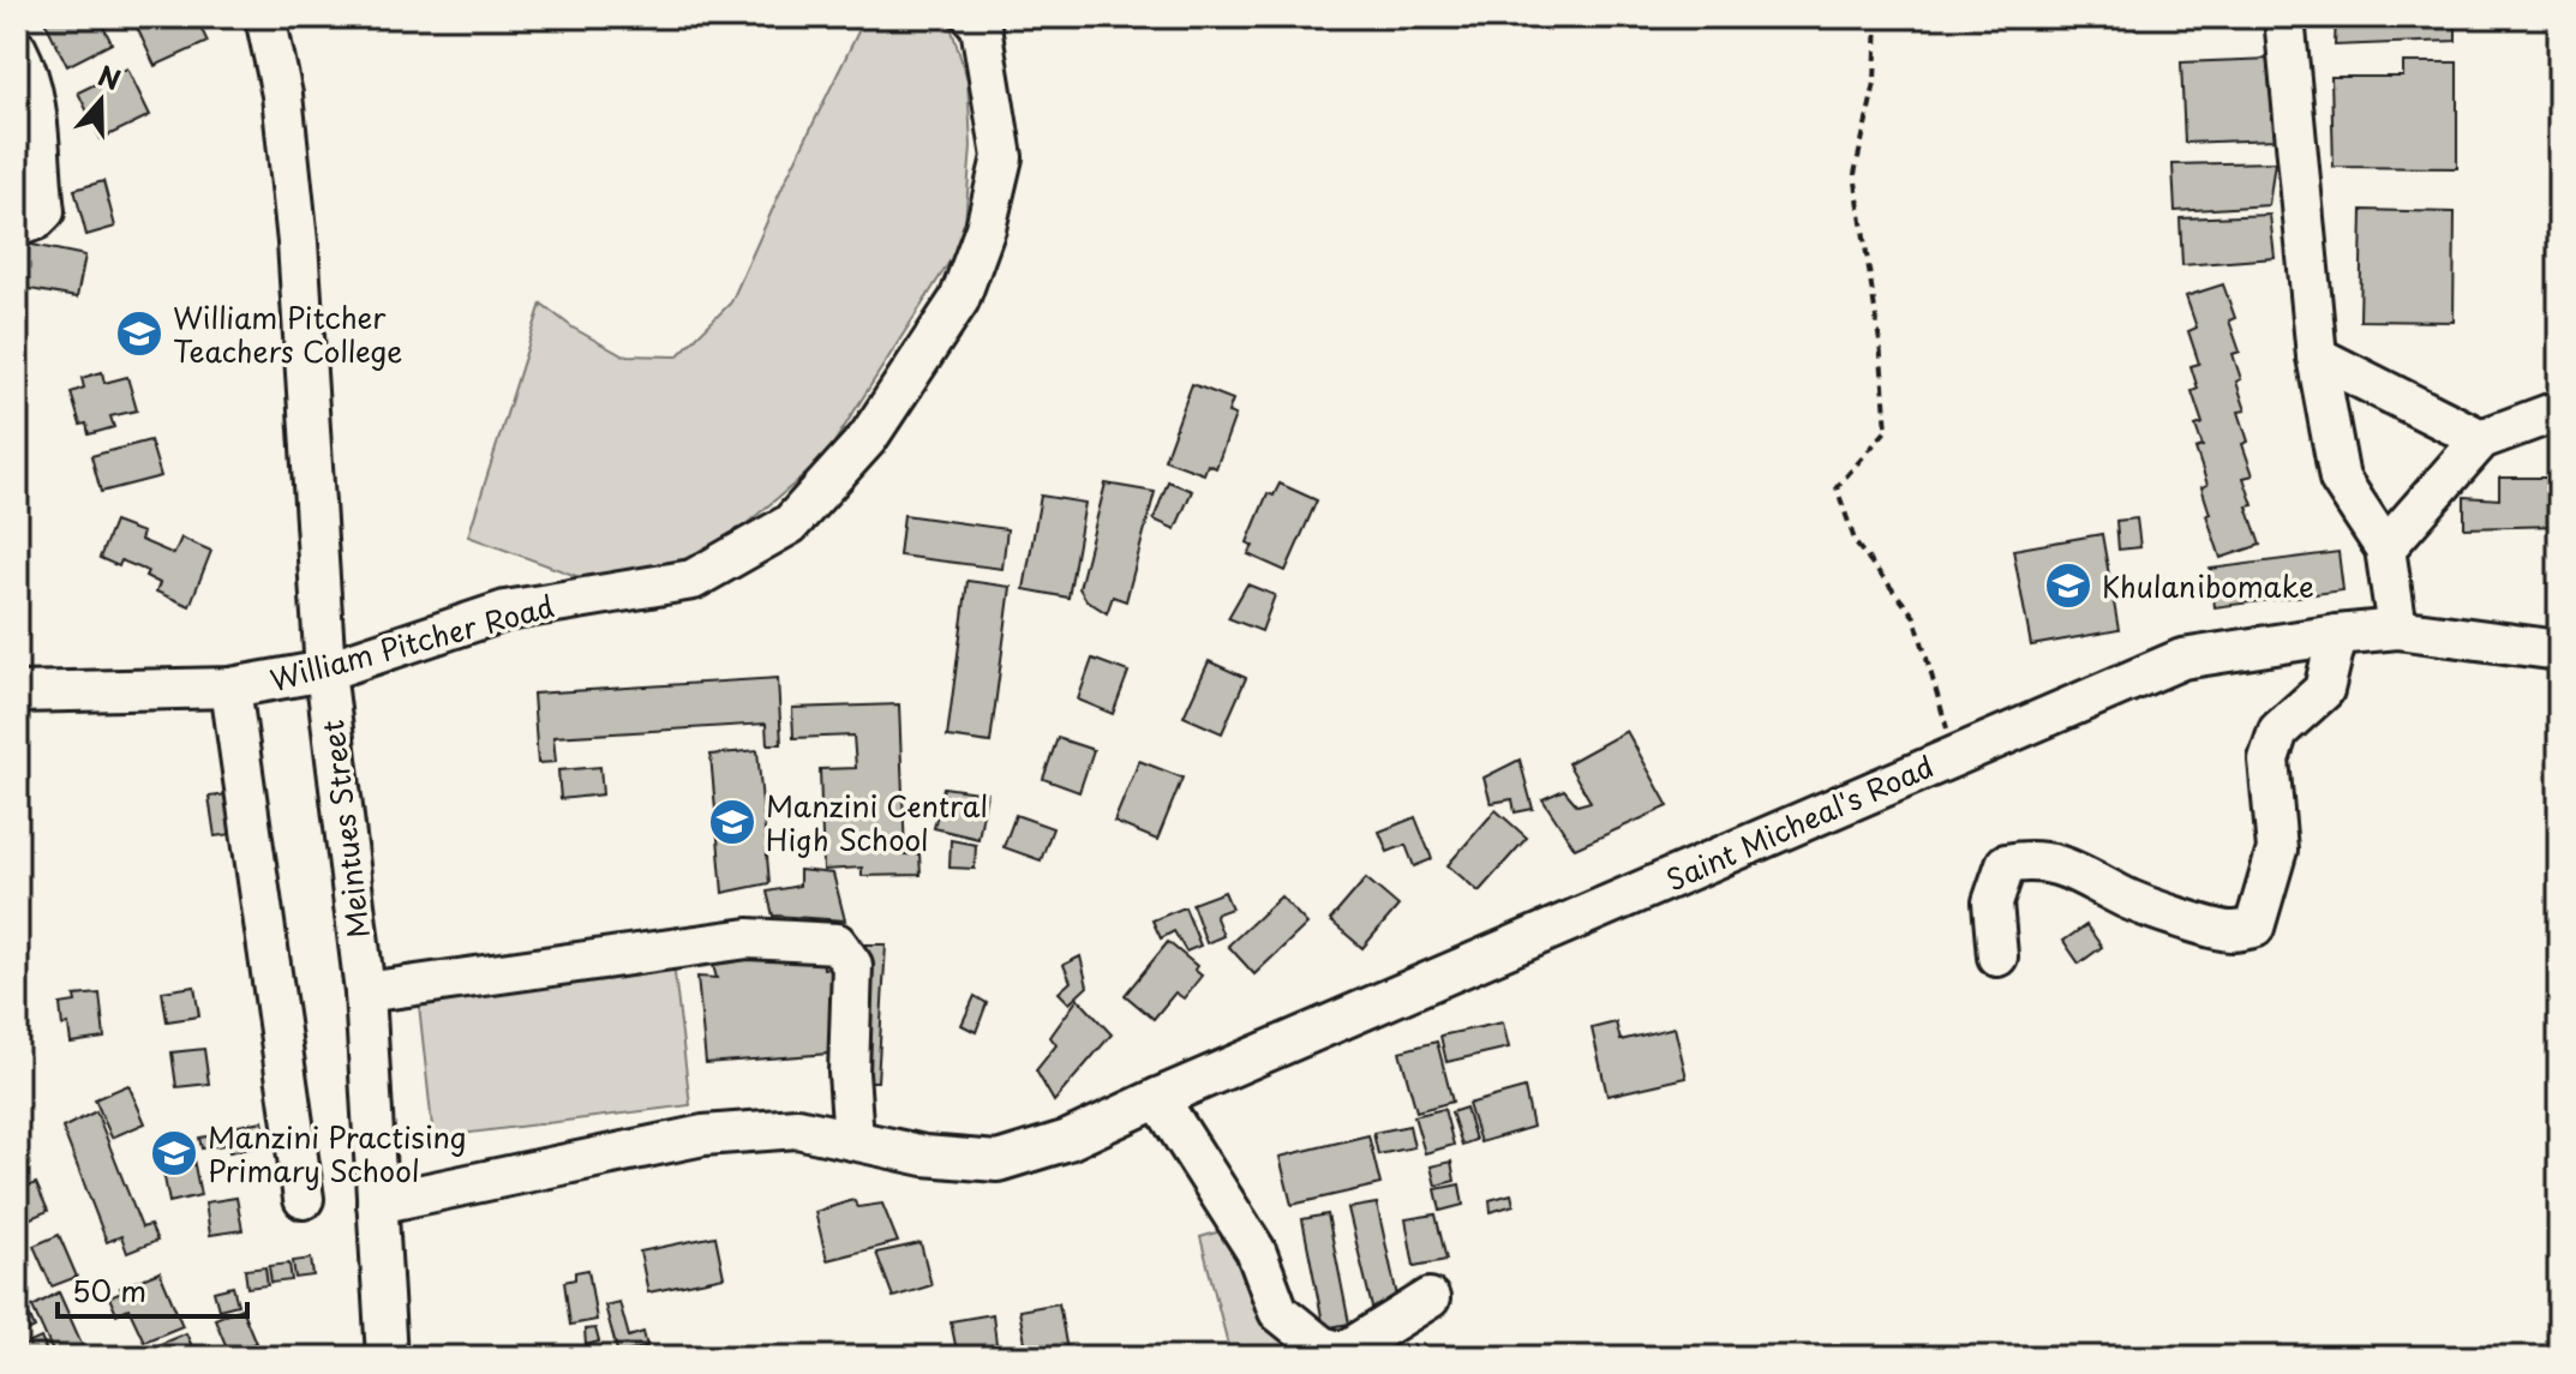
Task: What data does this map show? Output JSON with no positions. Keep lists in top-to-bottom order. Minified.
{"streets":{"street":["William Pitcher Road","Saint Micheal's Road","Meintues Street"]},"crossings":[["William Pitcher Road","Meintues Street"],["Saint Micheal's Road","Meintues Street"]],"places":{"school or university":["William Pitcher Teachers College","Khulanibomake","Manzini Central High School","Manzini Practising Primary School"]},"scale_bar":"50 m","north":"top"}
